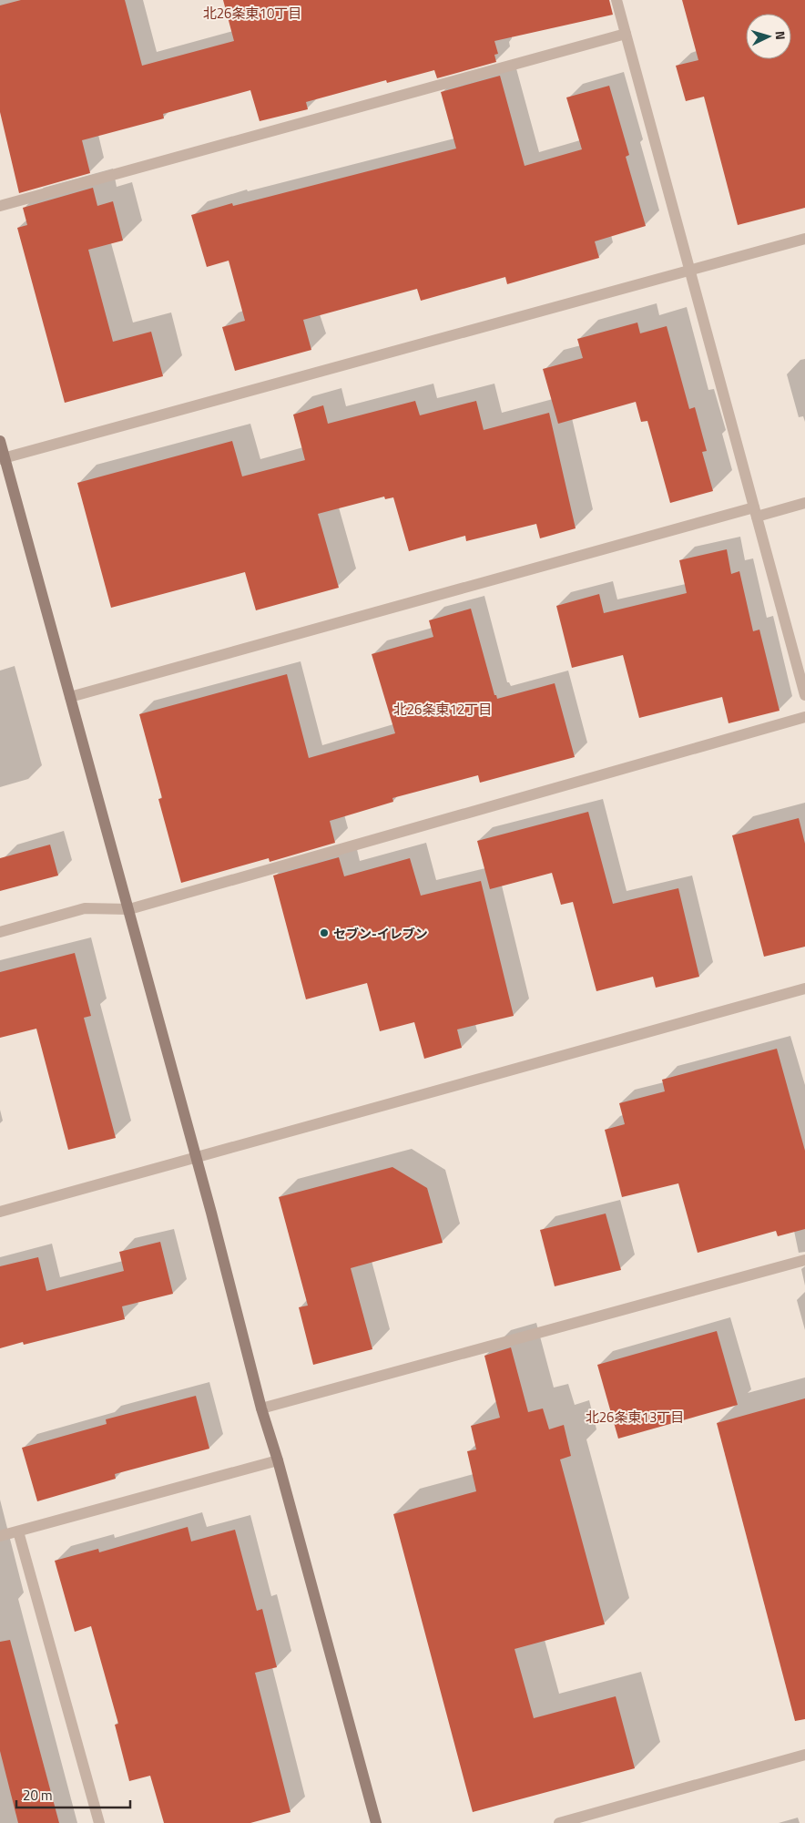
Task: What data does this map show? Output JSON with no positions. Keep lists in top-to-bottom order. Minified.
{"districts":["北26条東10丁目","北26条東12丁目","北26条東13丁目"],"places":["セブン-イレブン"],"scale_bar":"20 m","north":"right"}
